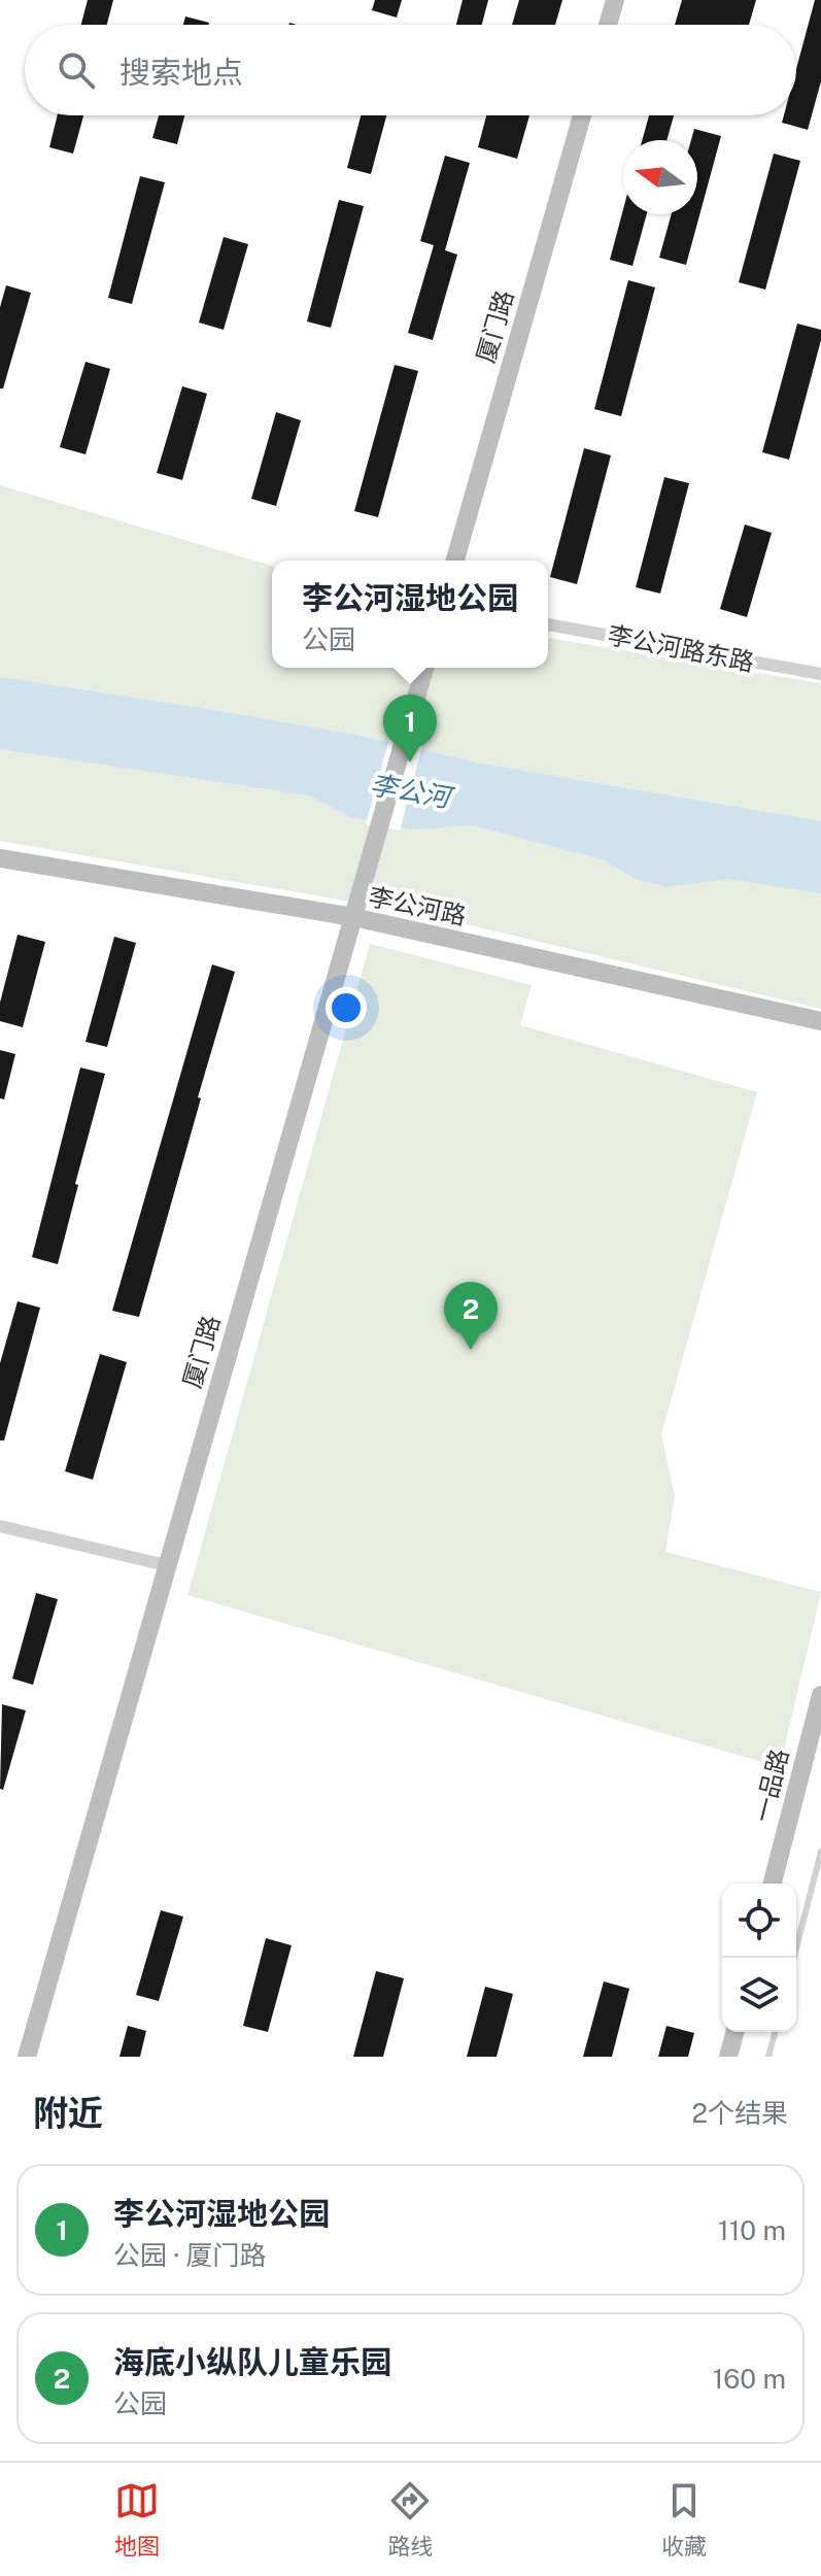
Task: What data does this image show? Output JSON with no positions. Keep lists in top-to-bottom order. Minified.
{"streets":{"street":["厦门路","李公河路东路","李公河路","一品路"]},"crossings":[["厦门路","李公河路"]],"water":["李公河"],"north":"left","page":{"search":"搜索地点","popup":["李公河湿地公园","公园"],"pins":["1","2"],"heading":["附近","2个结果"],"list":[{"mark":"1","name":"李公河湿地公园","note":"公园 · 厦门路","value":"110 m"},{"mark":"2","name":"海底小纵队儿童乐园","note":"公园","value":"160 m"}],"nav":["地图","路线","收藏"]}}
